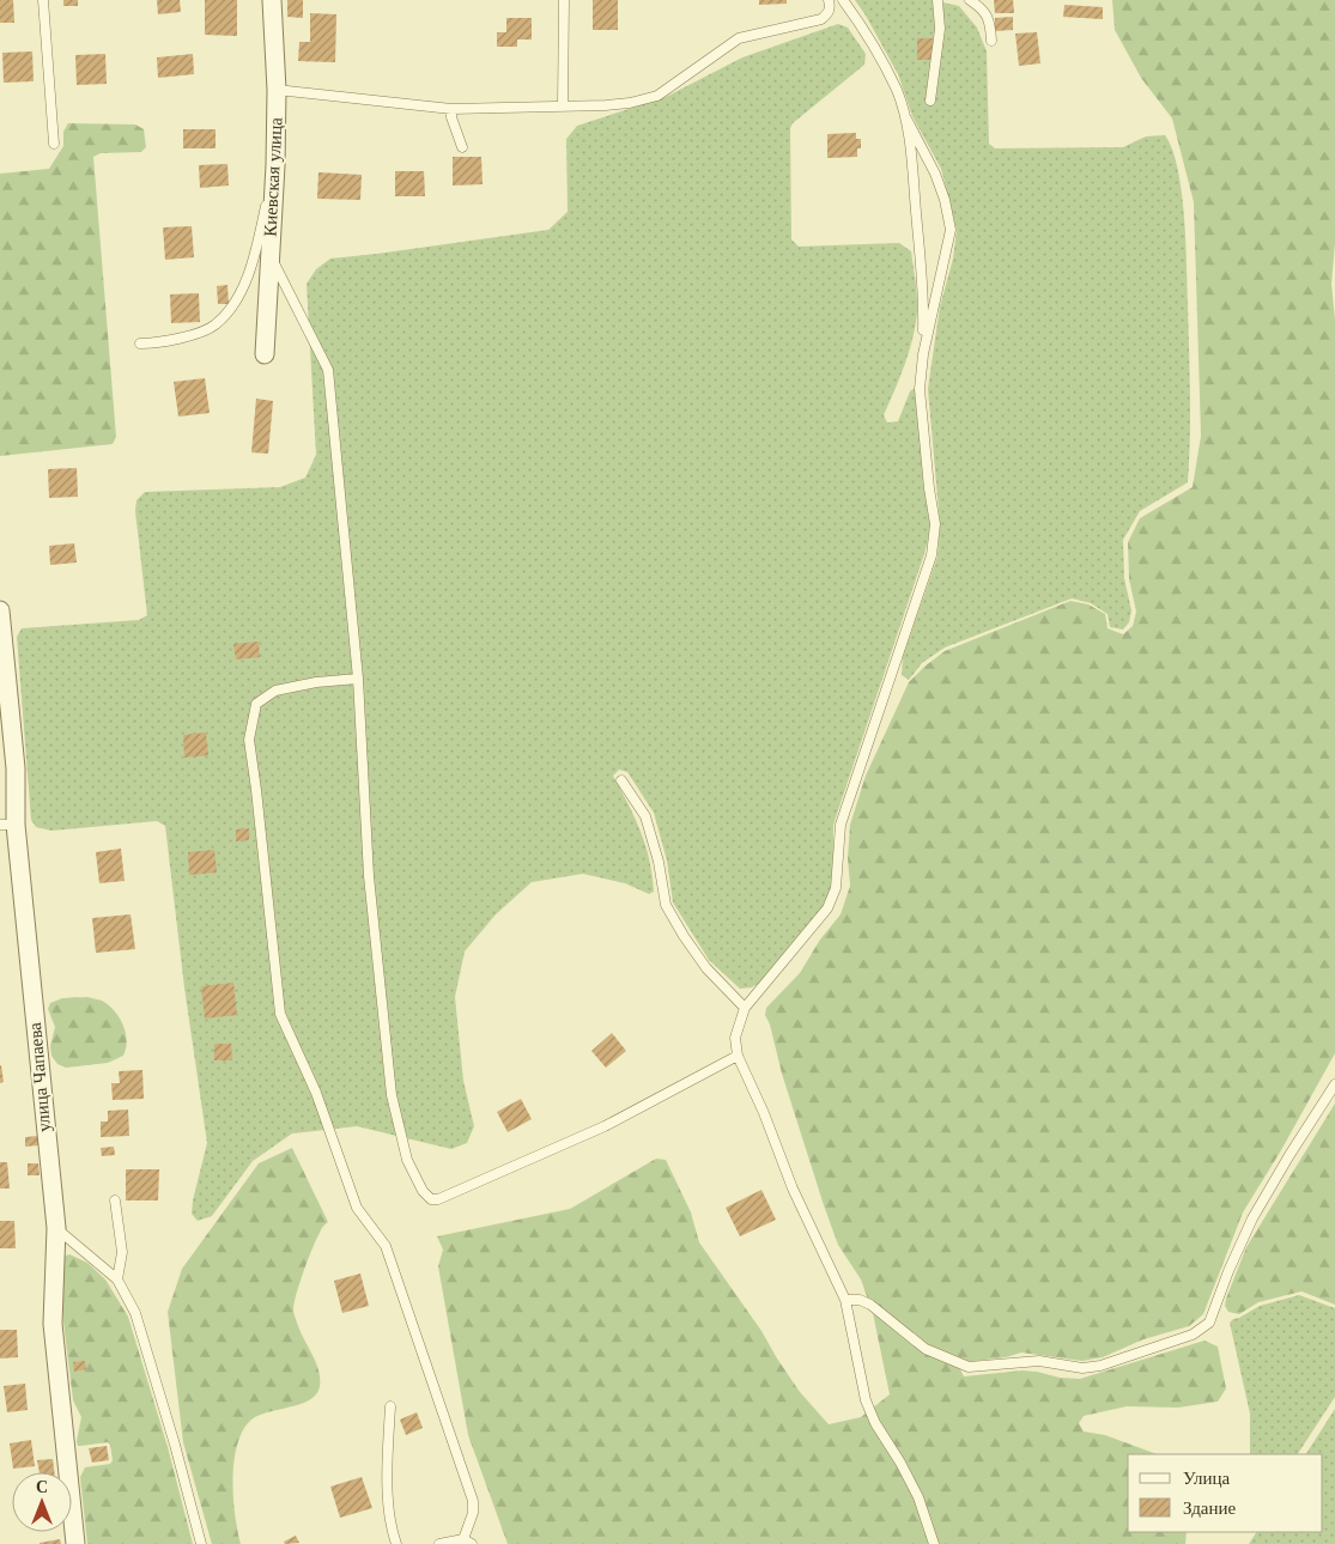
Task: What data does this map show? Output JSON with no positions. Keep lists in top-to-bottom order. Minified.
{"streets":{"street":["Киевская улица","улица Чапаева"]},"legend":["Улица","Здание"],"north":"top"}
